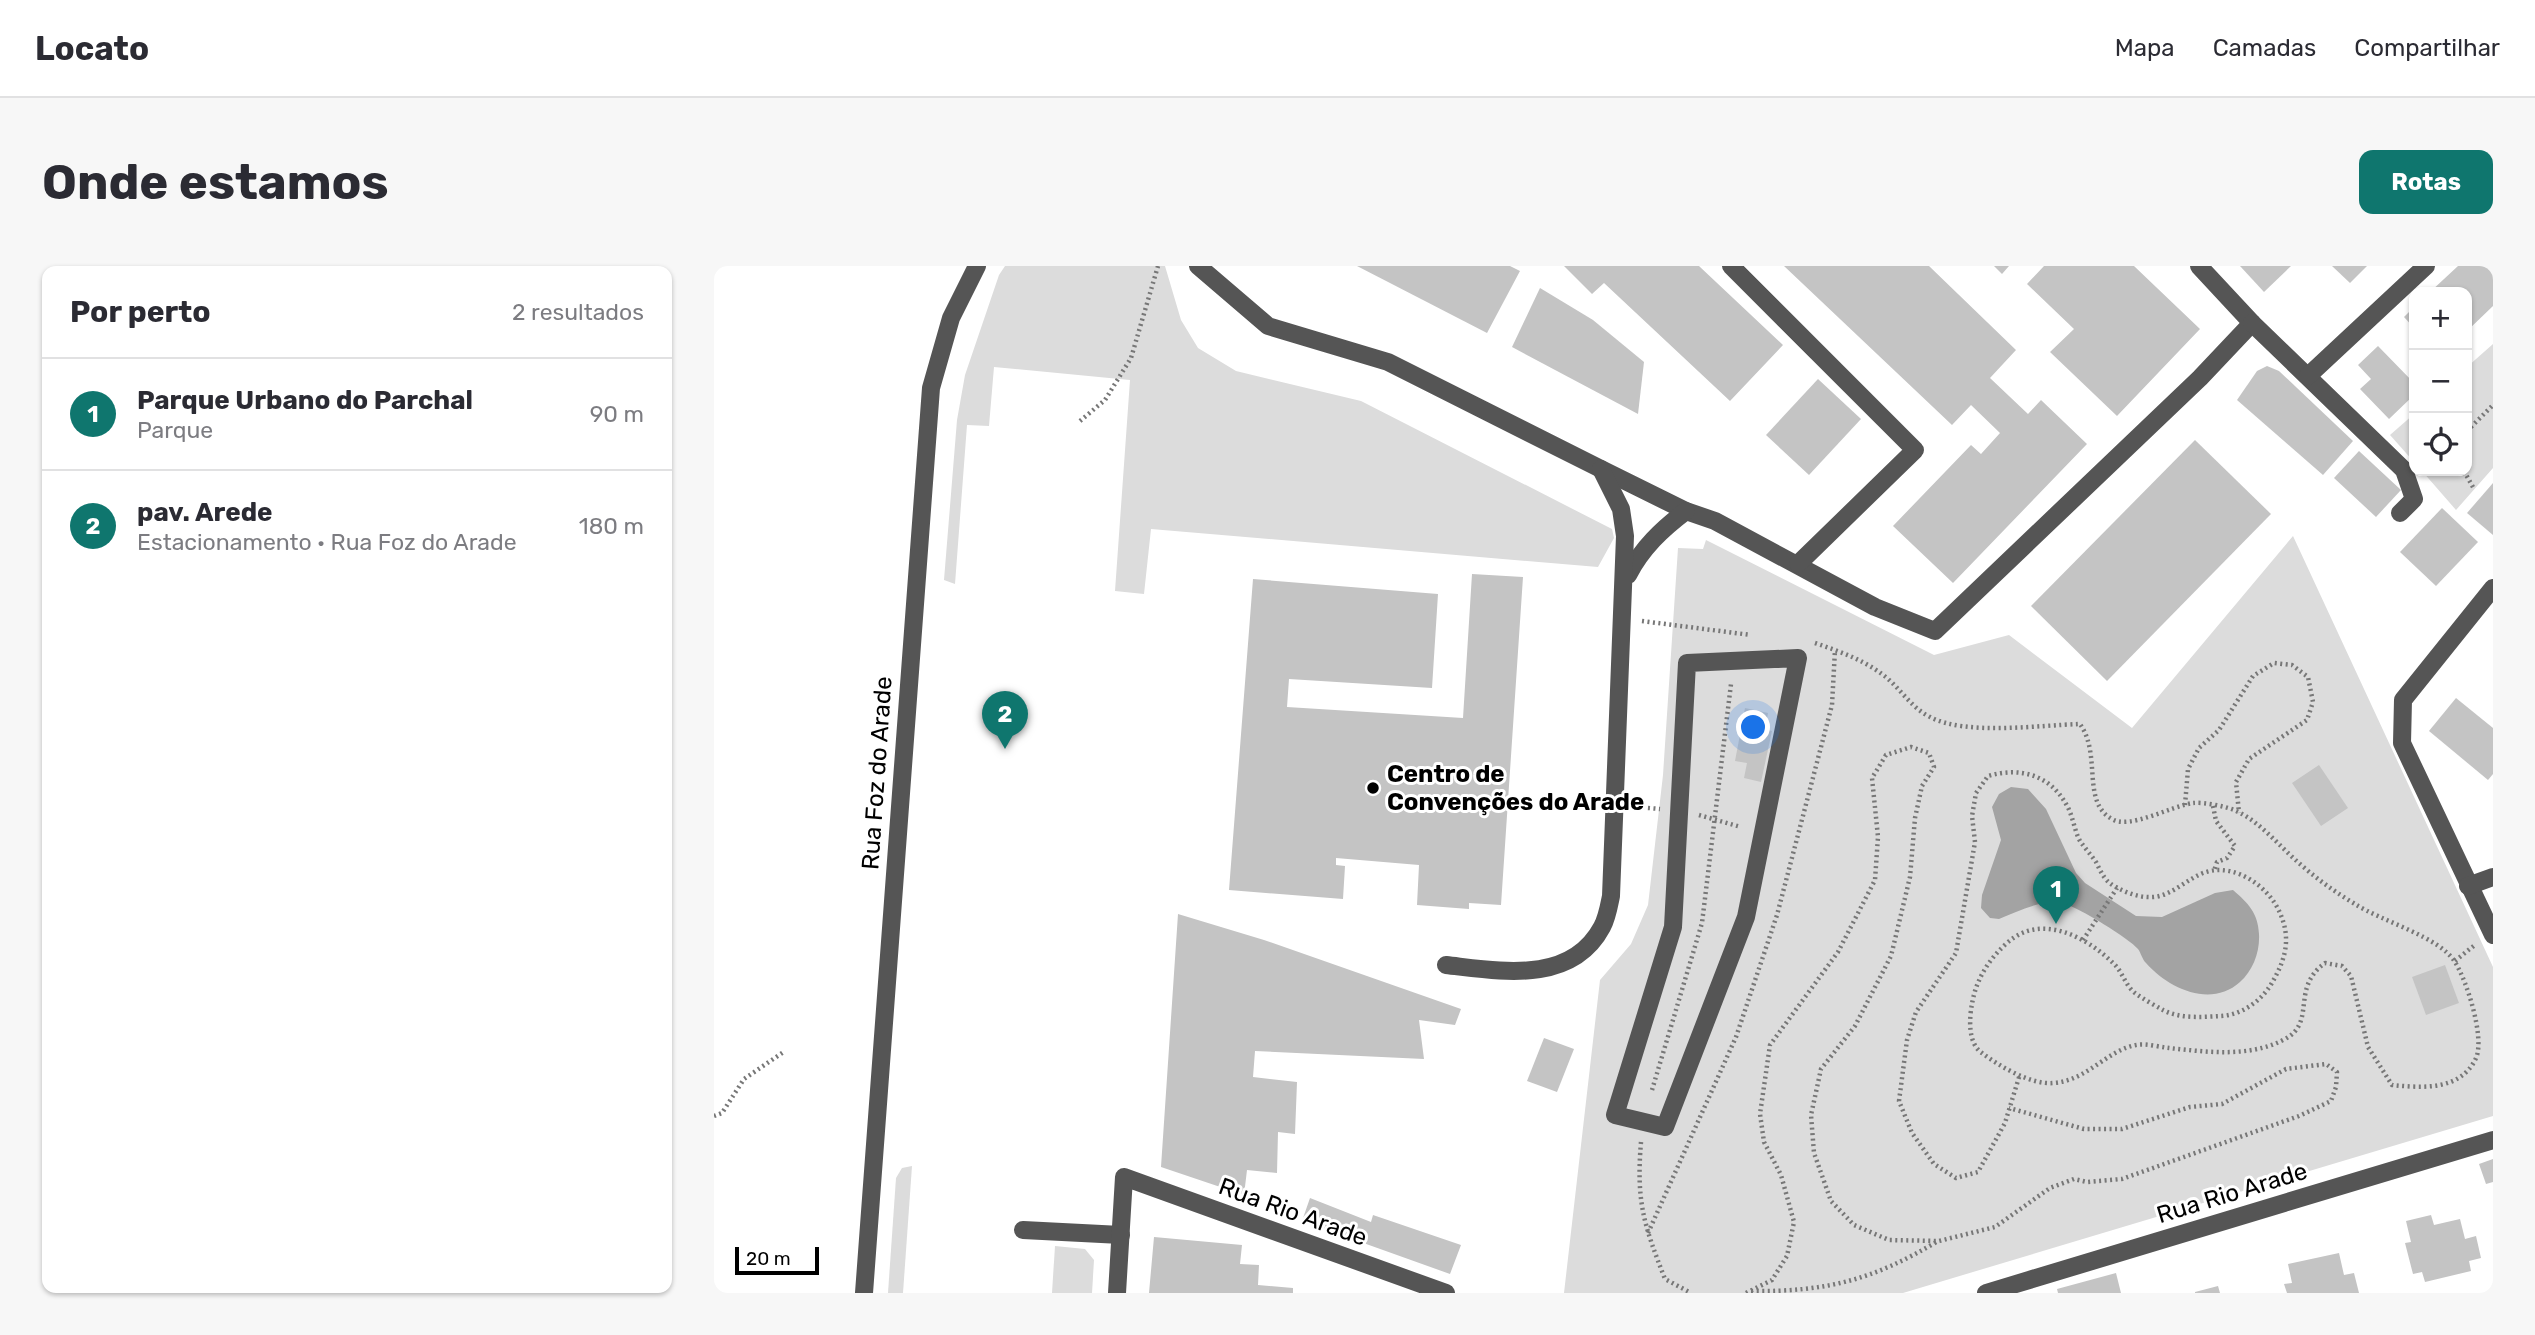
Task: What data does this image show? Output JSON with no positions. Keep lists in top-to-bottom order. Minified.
{"streets":{"street":["Rua Foz do Arade","Rua Rio Arade"]},"places":["Centro de Convenções do Arade"],"scale_bar":"20 m","page":{"header":"Locato","nav":["Mapa","Camadas","Compartilhar"],"buttons":"Rotas","title":"Onde estamos","heading":["Por perto","2 resultados"],"map_buttons":["+","−"],"list":[{"mark":"1","name":"Parque Urbano do Parchal","note":"Parque","value":"90 m"},{"mark":"2","name":"pav. Arede","note":"Estacionamento · Rua Foz do Arade","value":"180 m"}],"pins":["2","1"],"scale":"20 m"}}
